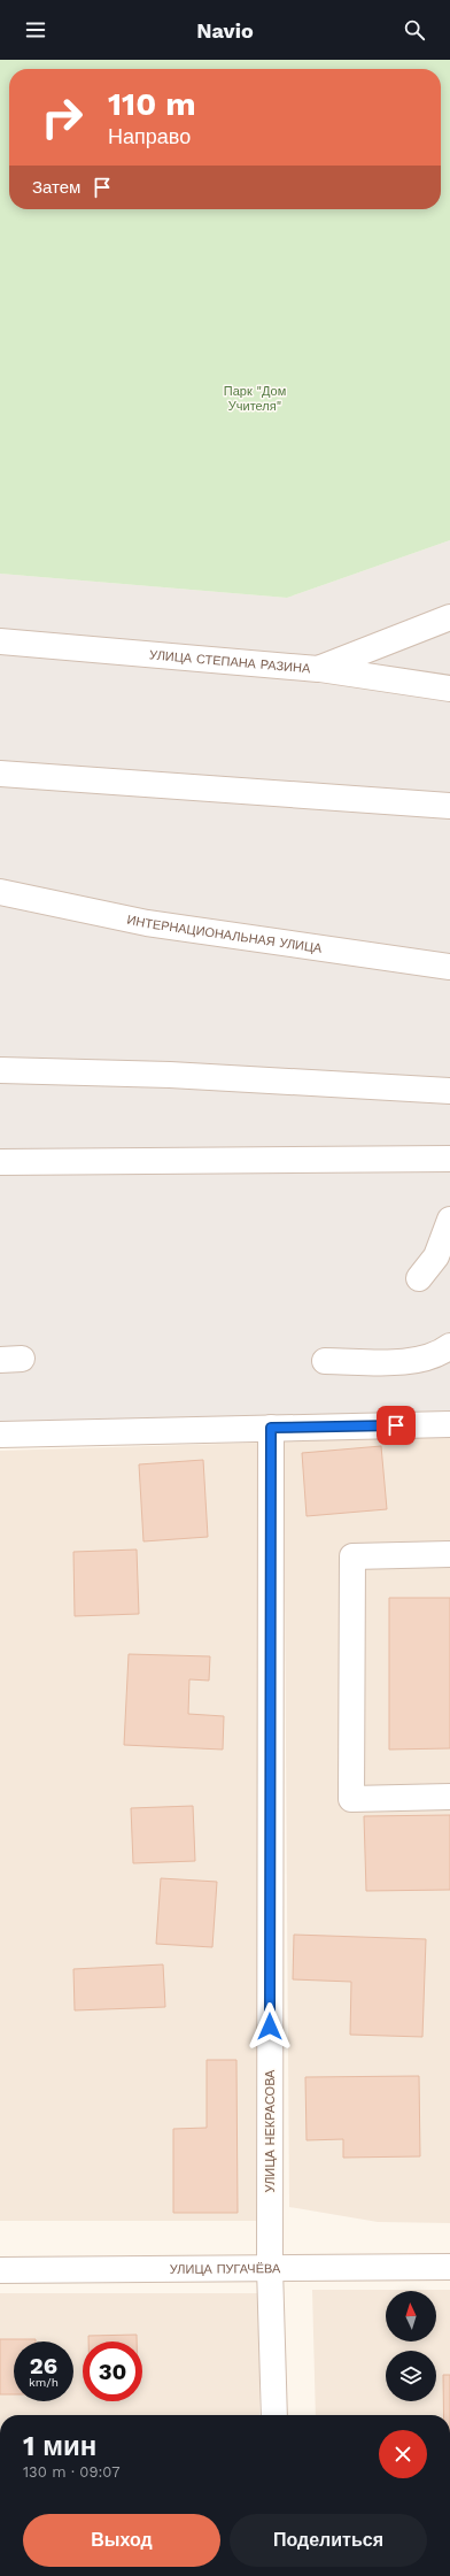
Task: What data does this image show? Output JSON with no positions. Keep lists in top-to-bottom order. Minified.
{"streets":{"street":["УЛИЦА СТЕПАНА РАЗИНА","ИНТЕРНАЦИОНАЛЬНАЯ УЛИЦА","УЛИЦА НЕКРАСОВА","УЛИЦА ПУГАЧЁВА"]},"crossings":[["УЛИЦА НЕКРАСОВА","УЛИЦА ПУГАЧЁВА"]],"parks":["Парк \"Дом Учителя\""],"north":"top","page":{"header":"Navio","turn":["110 m","Направо"],"then":"Затем","speed":"26 km/h","limit":"30","heading":["1 мин","130 m · 09:07"],"buttons":["Выход","Поделиться"]}}
